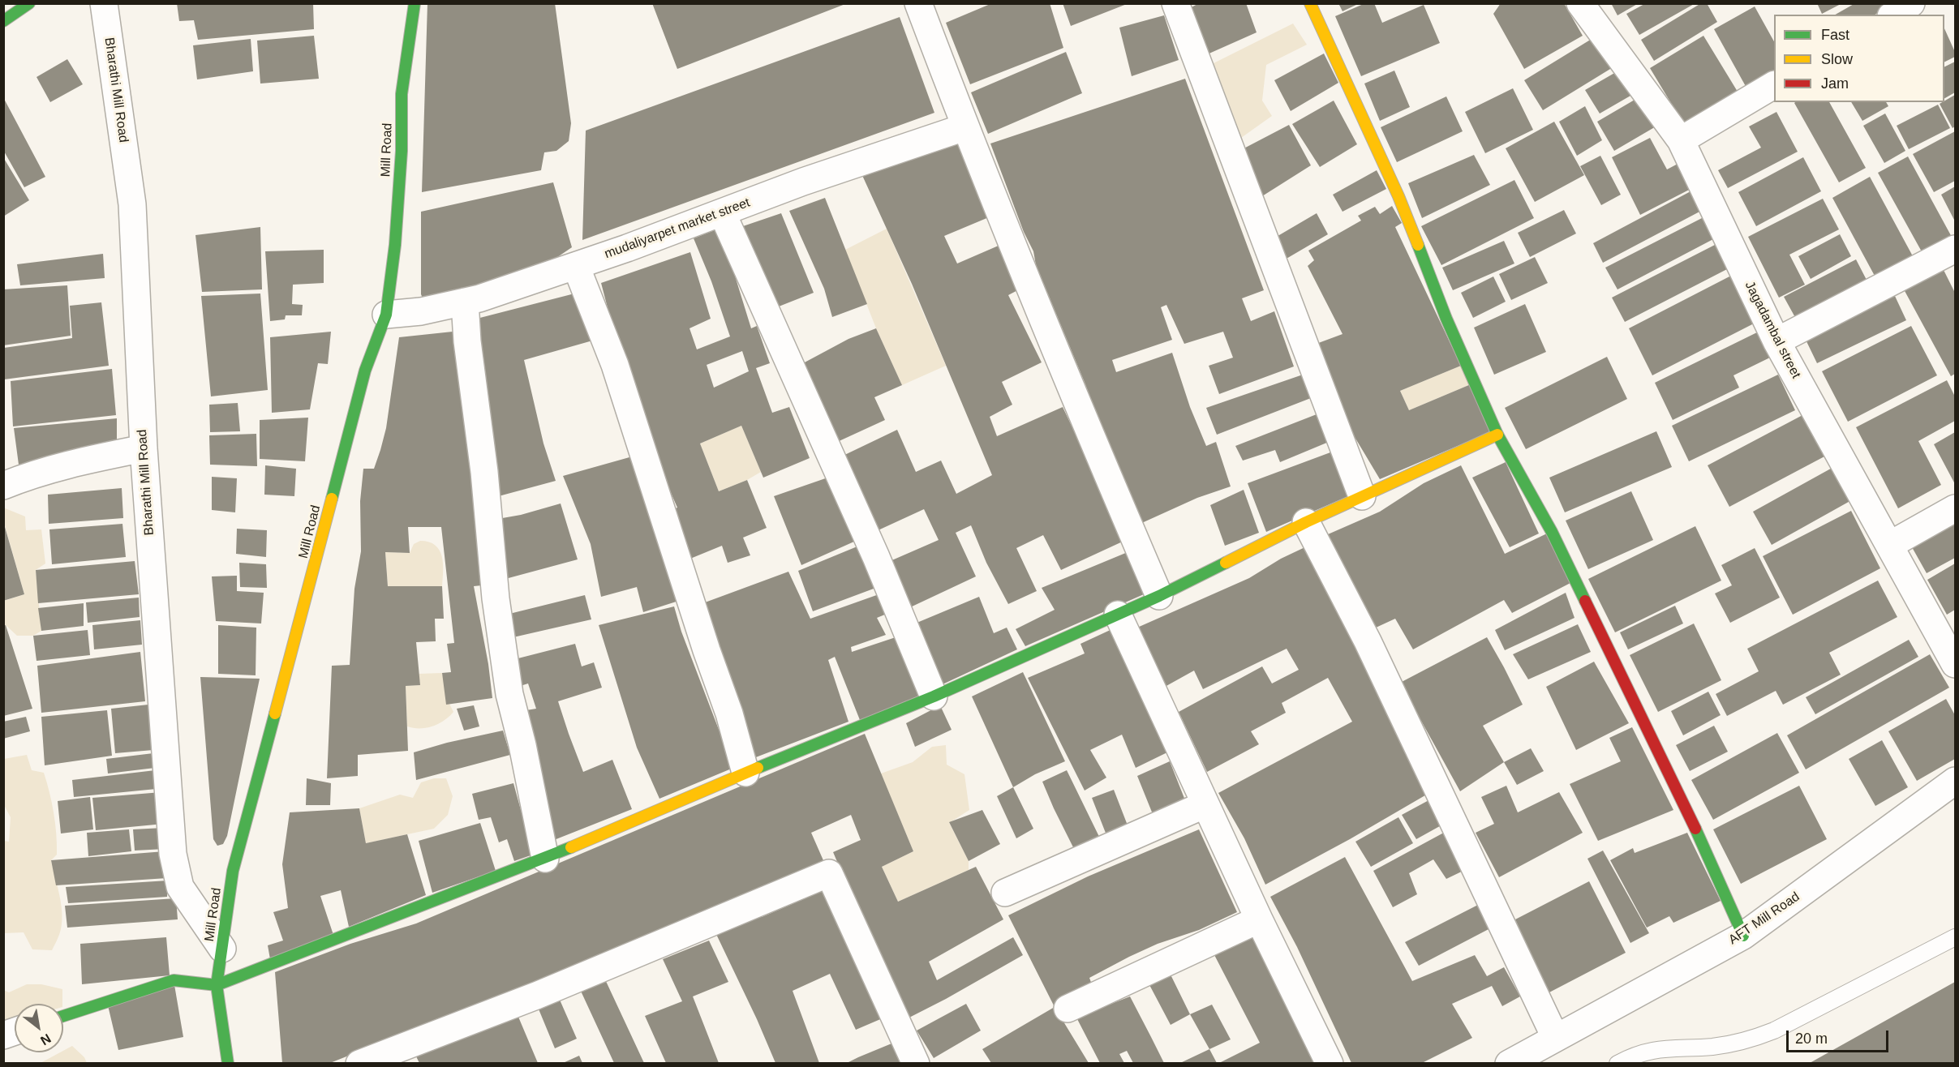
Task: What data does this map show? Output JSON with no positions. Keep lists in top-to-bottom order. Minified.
{"streets":{"street":["Bharathi Mill Road","Mill Road","mudaliyarpet market street","Jagadambal street","AFT Mill Road"]},"crossings":[["Bharathi Mill Road","Mill Road"],["Mill Road","mudaliyarpet market street"]],"legend":["Fast","Slow","Jam"],"scale_bar":"20 m","north":"bottom right"}
